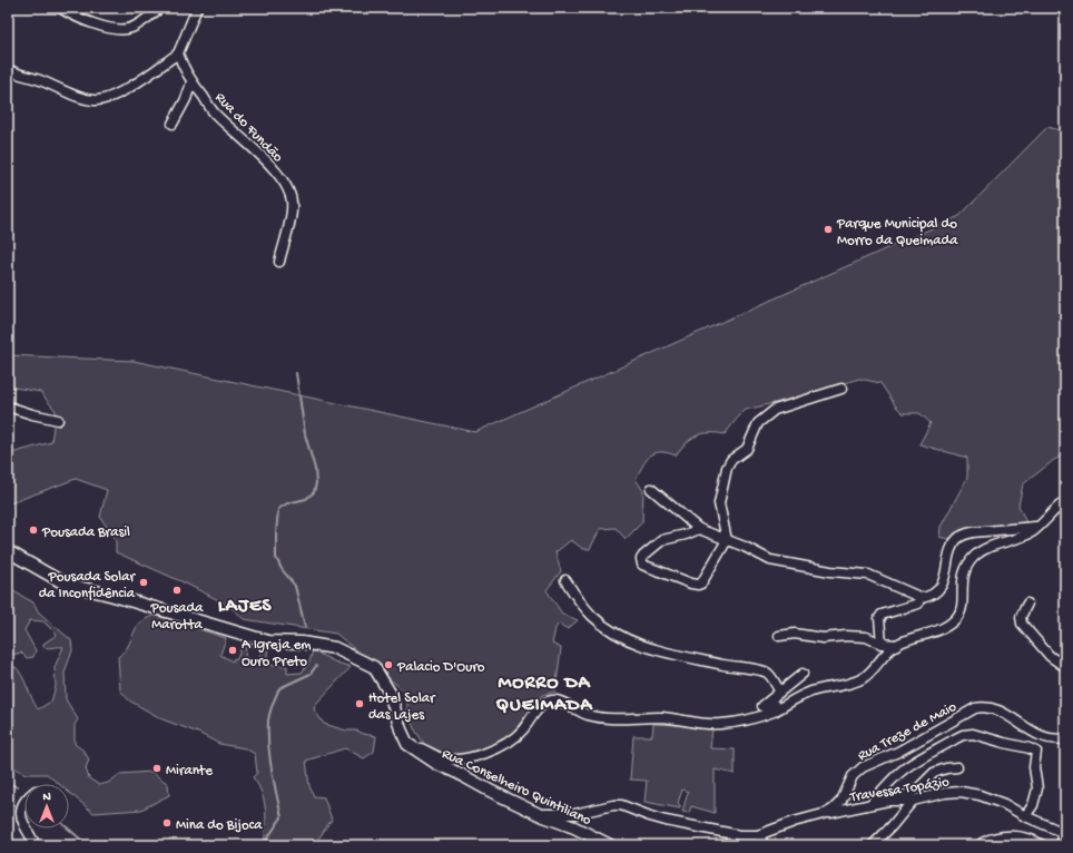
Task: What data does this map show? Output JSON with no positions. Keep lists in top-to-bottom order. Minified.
{"streets":{"main road":["Rua Conselheiro Quintiliano"],"street":["Rua do Fundão","Rua Treze de Maio","Travessa Topázio"]},"crossings":[["Rua Treze de Maio","Rua Conselheiro Quintiliano"],["Rua Treze de Maio","Travessa Topázio"]],"districts":["LAJES","MORRO DA QUEIMADA"],"places":["Parque Municipal do Morro da Queimada","Pousada Brasil","Pousada Solar da Inconfidência","Pousada Marotta","A Igreja em Ouro Preto","Palacio D'Ouro","Hotel Solar das Lajes","Mirante","Mina do Bijoca"],"north":"top"}
